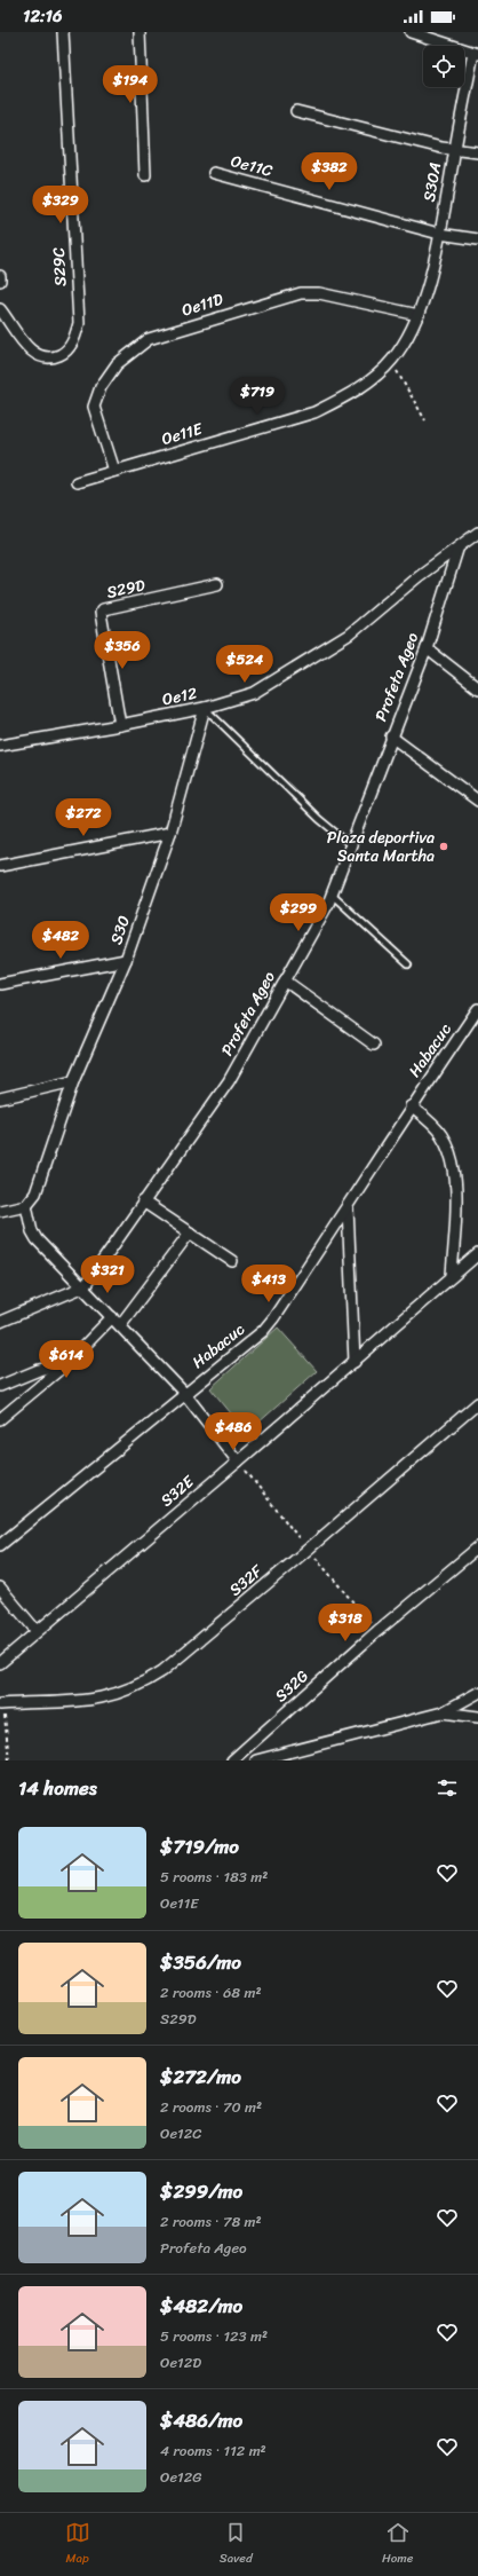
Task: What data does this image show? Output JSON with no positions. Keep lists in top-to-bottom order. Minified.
{"streets":{"street":["Oe11C","S30A","S29C","Oe11D","Oe11E","S29D","Profeta Ageo","Oe12","S30","Habacuc","S32E","S32F","S32G"]},"crossings":[["Oe11C","S30A"],["S30A","Oe11D"],["S30A","Oe11E"],["Oe11D","Oe11E"],["S29D","Oe12"],["Profeta Ageo","Oe12"],["Oe12","S30"]],"places":["Plaza deportiva Santa Martha"],"page":{"status":"12:16","price":["$194","$382","$329","$719","$356","$524","$272","$299","$482","$321","$413","$614","$486","$318"],"heading":"14 homes","list":[{"name":"$719/mo","note":"5 rooms · 183 m² · Oe11E"},{"name":"$356/mo","note":"2 rooms · 68 m² · S29D"},{"name":"$272/mo","note":"2 rooms · 70 m² · Oe12C"},{"name":"$299/mo","note":"2 rooms · 78 m² · Profeta Ageo"},{"name":"$482/mo","note":"5 rooms · 123 m² · Oe12D"},{"name":"$486/mo","note":"4 rooms · 112 m² · Oe12G"}],"tabs":["Map","Saved","Home"]}}
